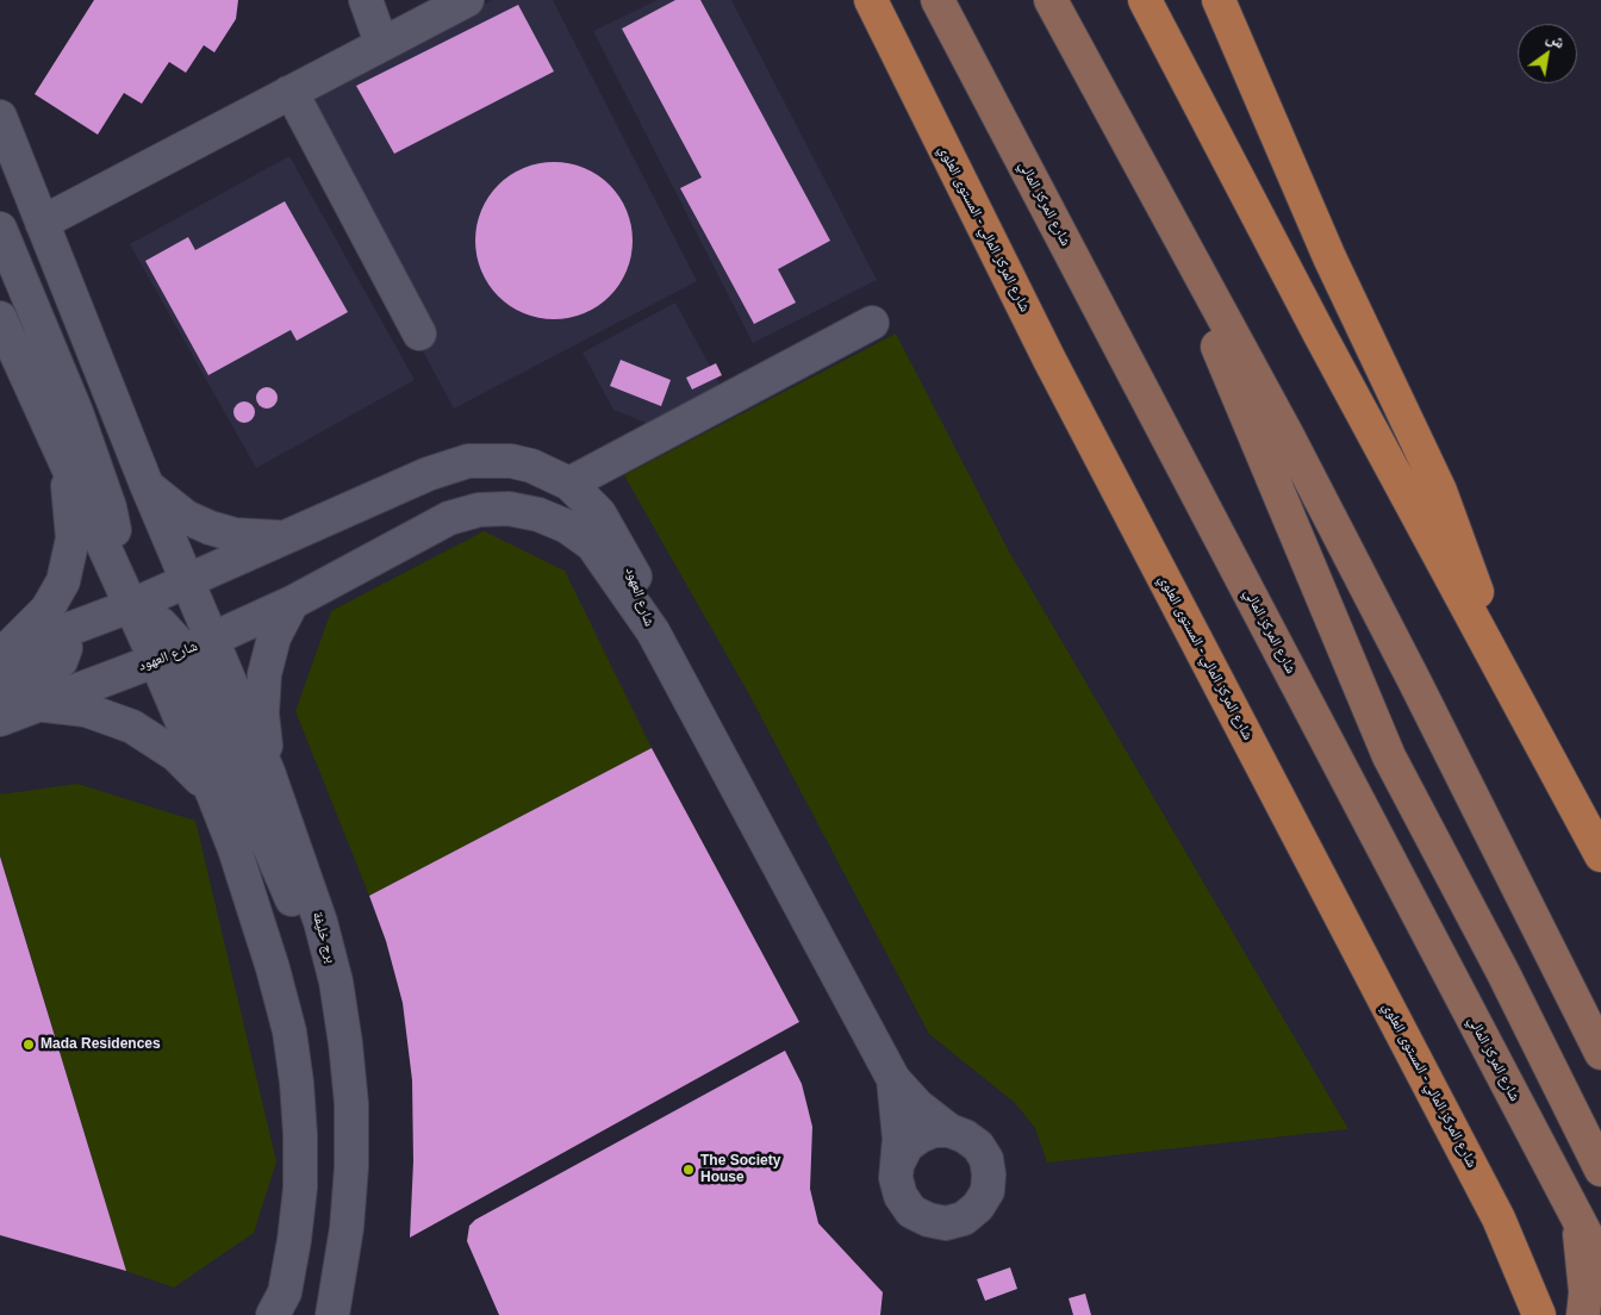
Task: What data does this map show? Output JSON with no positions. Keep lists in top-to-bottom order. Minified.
{"streets":{"highway":["شارع المركز المالي - المستوى العلوي"],"main road":["شارع المركز المالي"],"street":["شارع العهود","برج خليفة"]},"crossings":[["شارع العهود","برج خليفة"]],"places":["Mada Residences","The Society House"],"north":"top right"}
